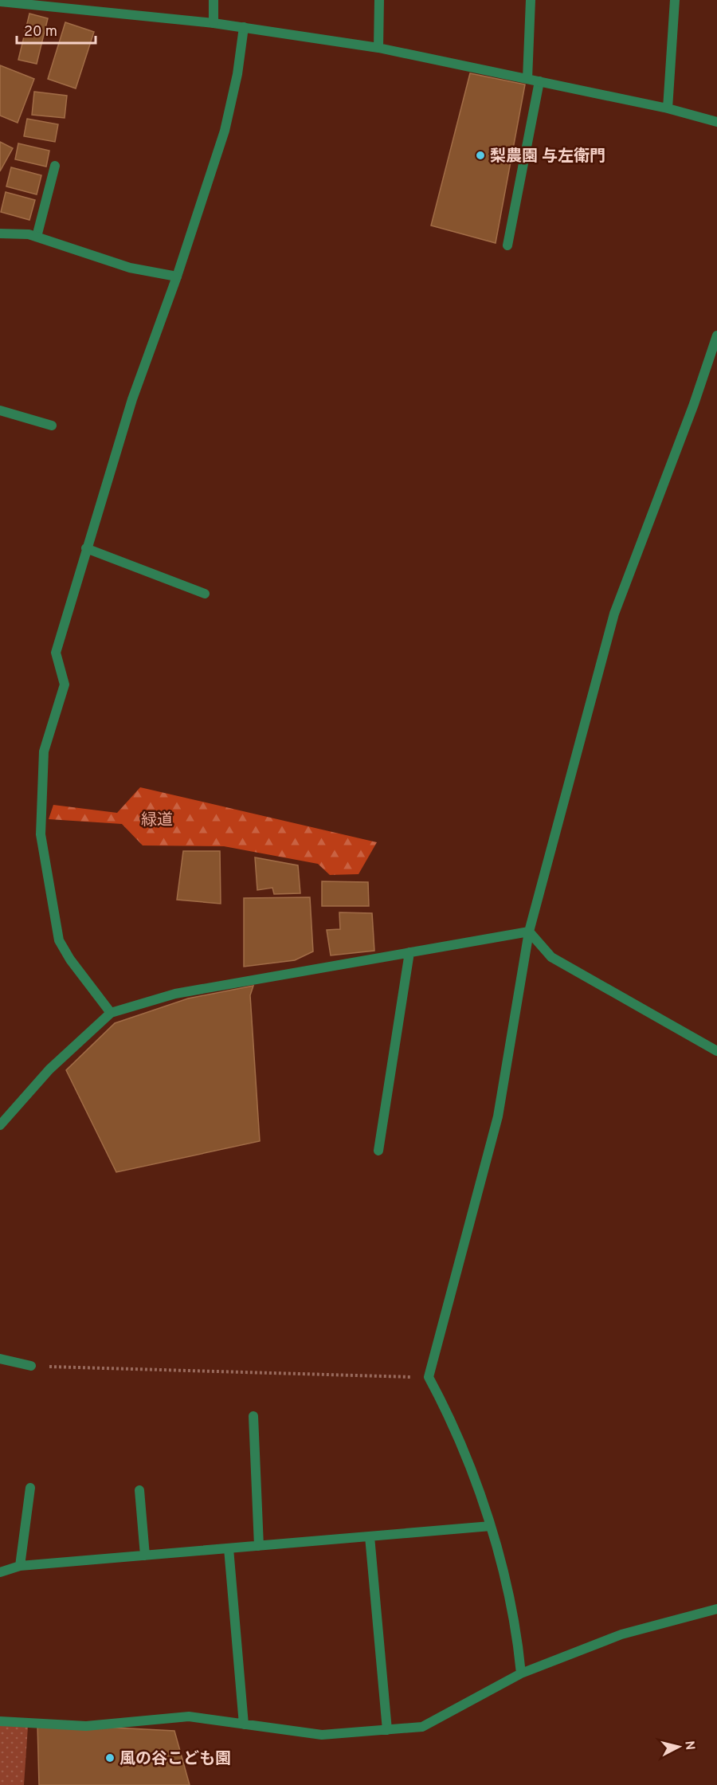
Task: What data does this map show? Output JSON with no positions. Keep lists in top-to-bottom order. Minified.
{"parks":["緑道"],"places":["梨農園 与左衛門","風の谷こども園"],"scale_bar":"20 m","north":"right"}
